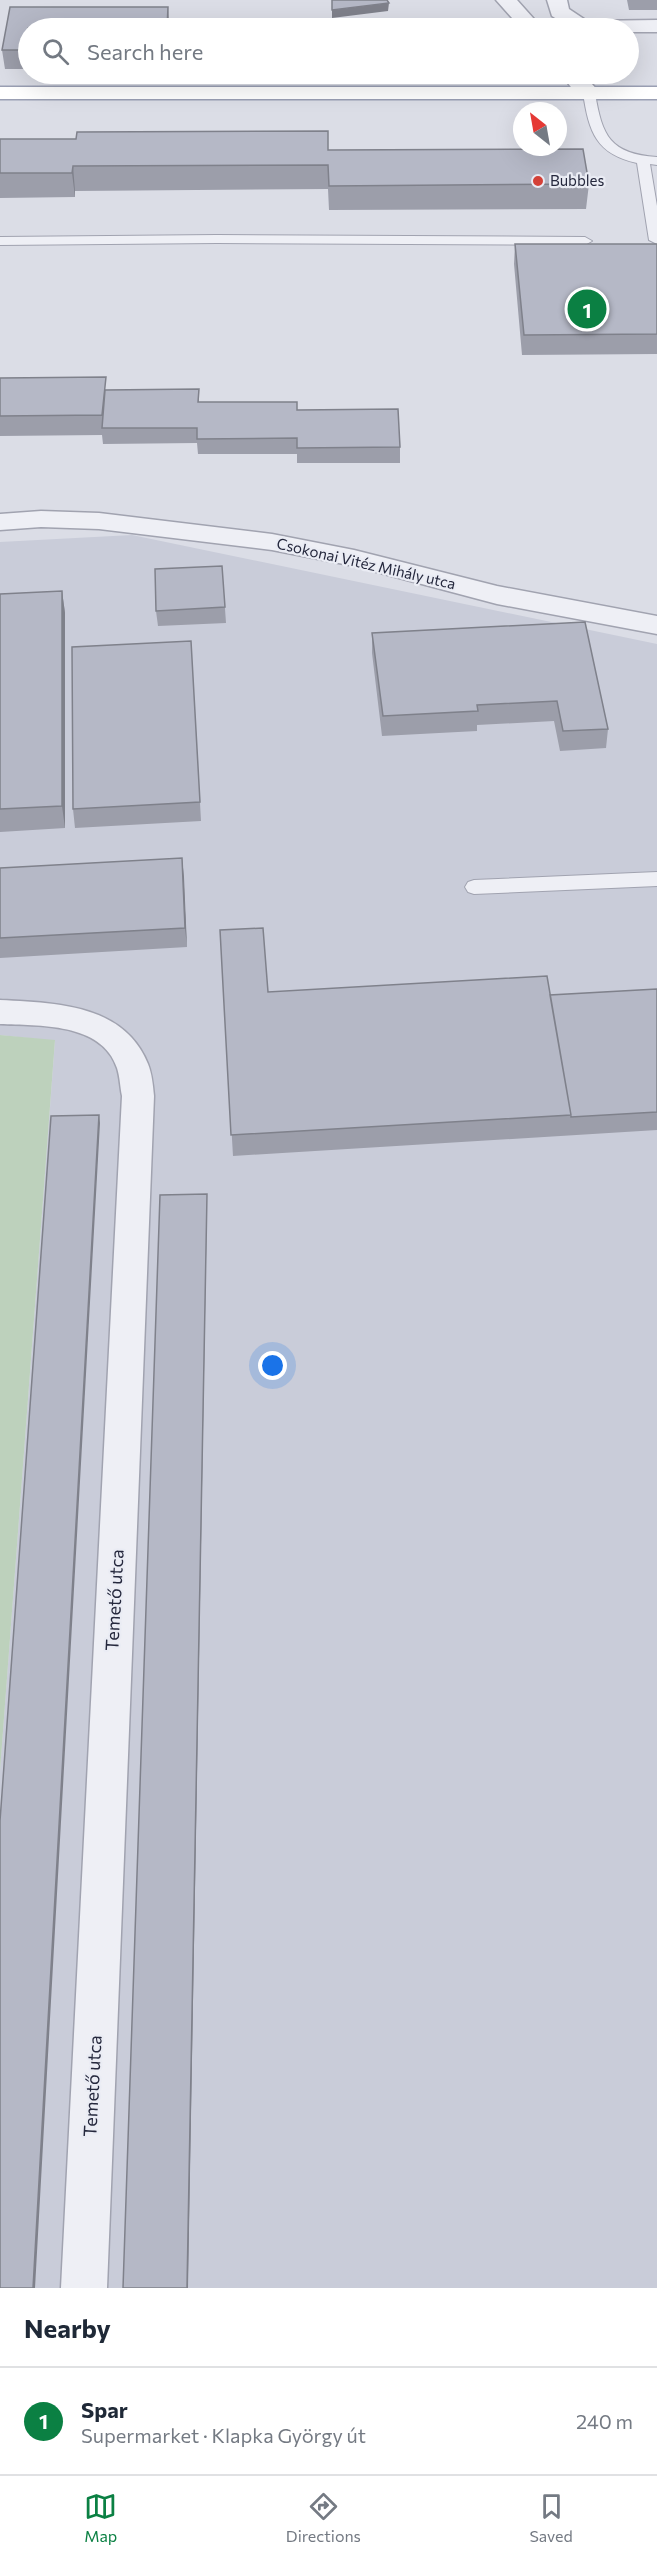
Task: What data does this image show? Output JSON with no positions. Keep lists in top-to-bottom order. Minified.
{"streets":{"street":["Csokonai Vitéz Mihály utca","Temető utca"]},"places":["Bubbles"],"north":"top left","page":{"search":"Search here","pins":"1","heading":"Nearby","list":[{"mark":"1","name":"Spar","note":"Supermarket · Klapka György út","value":"240 m"}],"nav":["Map","Directions","Saved"]}}
